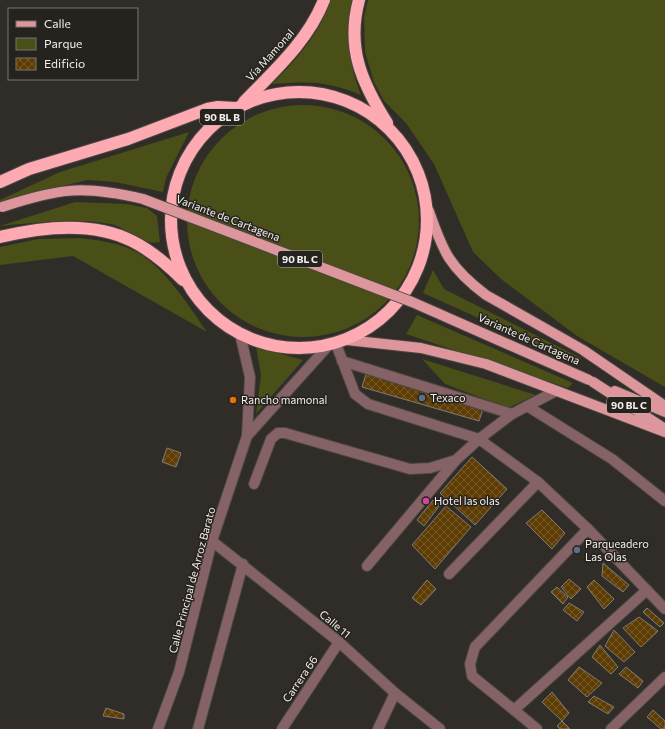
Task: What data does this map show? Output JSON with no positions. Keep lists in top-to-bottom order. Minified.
{"streets":{"highway":["Vía Mamonal","90 BL B"],"main road":["Variante de Cartagena","90 BL C"],"street":["Calle Principal de Arroz Barato","Calle 11","Carrera 66"]},"crossings":[["Vía Mamonal","90 BL B"],["90 BL B","Calle Principal de Arroz Barato"],["Calle Principal de Arroz Barato","Calle 11"],["Calle 11","Carrera 66"]],"places":["Texaco","Rancho mamonal","Hotel las olas","Parqueadero Las Olas"],"legend":["Calle","Parque","Edificio"]}
